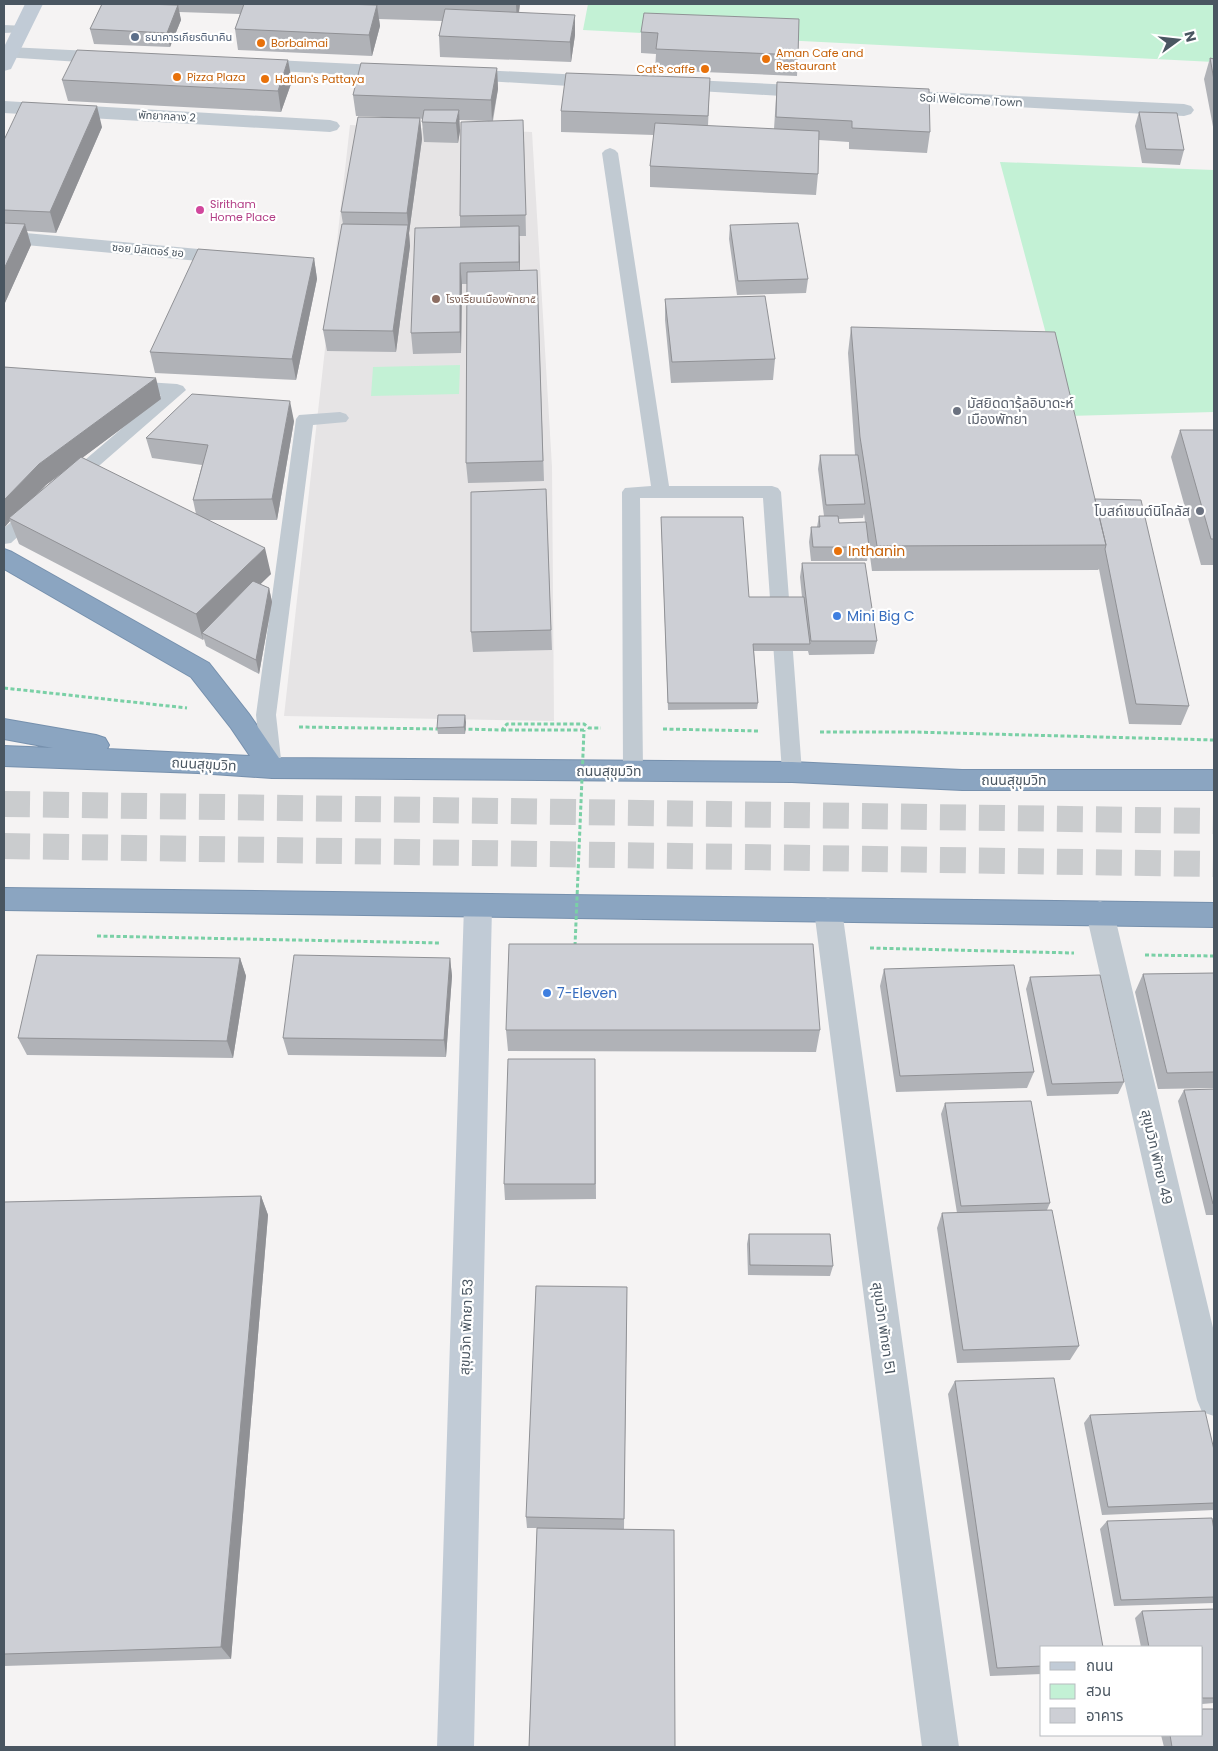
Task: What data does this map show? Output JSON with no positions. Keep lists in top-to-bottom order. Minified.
{"streets":{"highway":["ถนนสุขุมวิท"],"street":["Soi Welcome Town","พัทยากลาง 2","ซอย มิสเตอร์ ชอ","สุขุมวิท พัทยา 49","สุขุมวิท พัทยา 53","สุขุมวิท พัทยา 51"]},"places":["ธนาคารเกียรตินาคิน","Borbaimai","Aman Cafe and Restaurant","Cat's caffe","Pizza Plaza","Hatlan's Pattaya","Siritham Home Place","โรงเรียนเมืองพัทยา๕","มัสยิดดารุ้ลอิบาดะห์ เมืองพัทยา","โบสถ์เซนต์นิโคลัส","Inthanin","Mini Big C","7-Eleven"],"legend":["ถนน","สวน","อาคาร"],"north":"right"}
